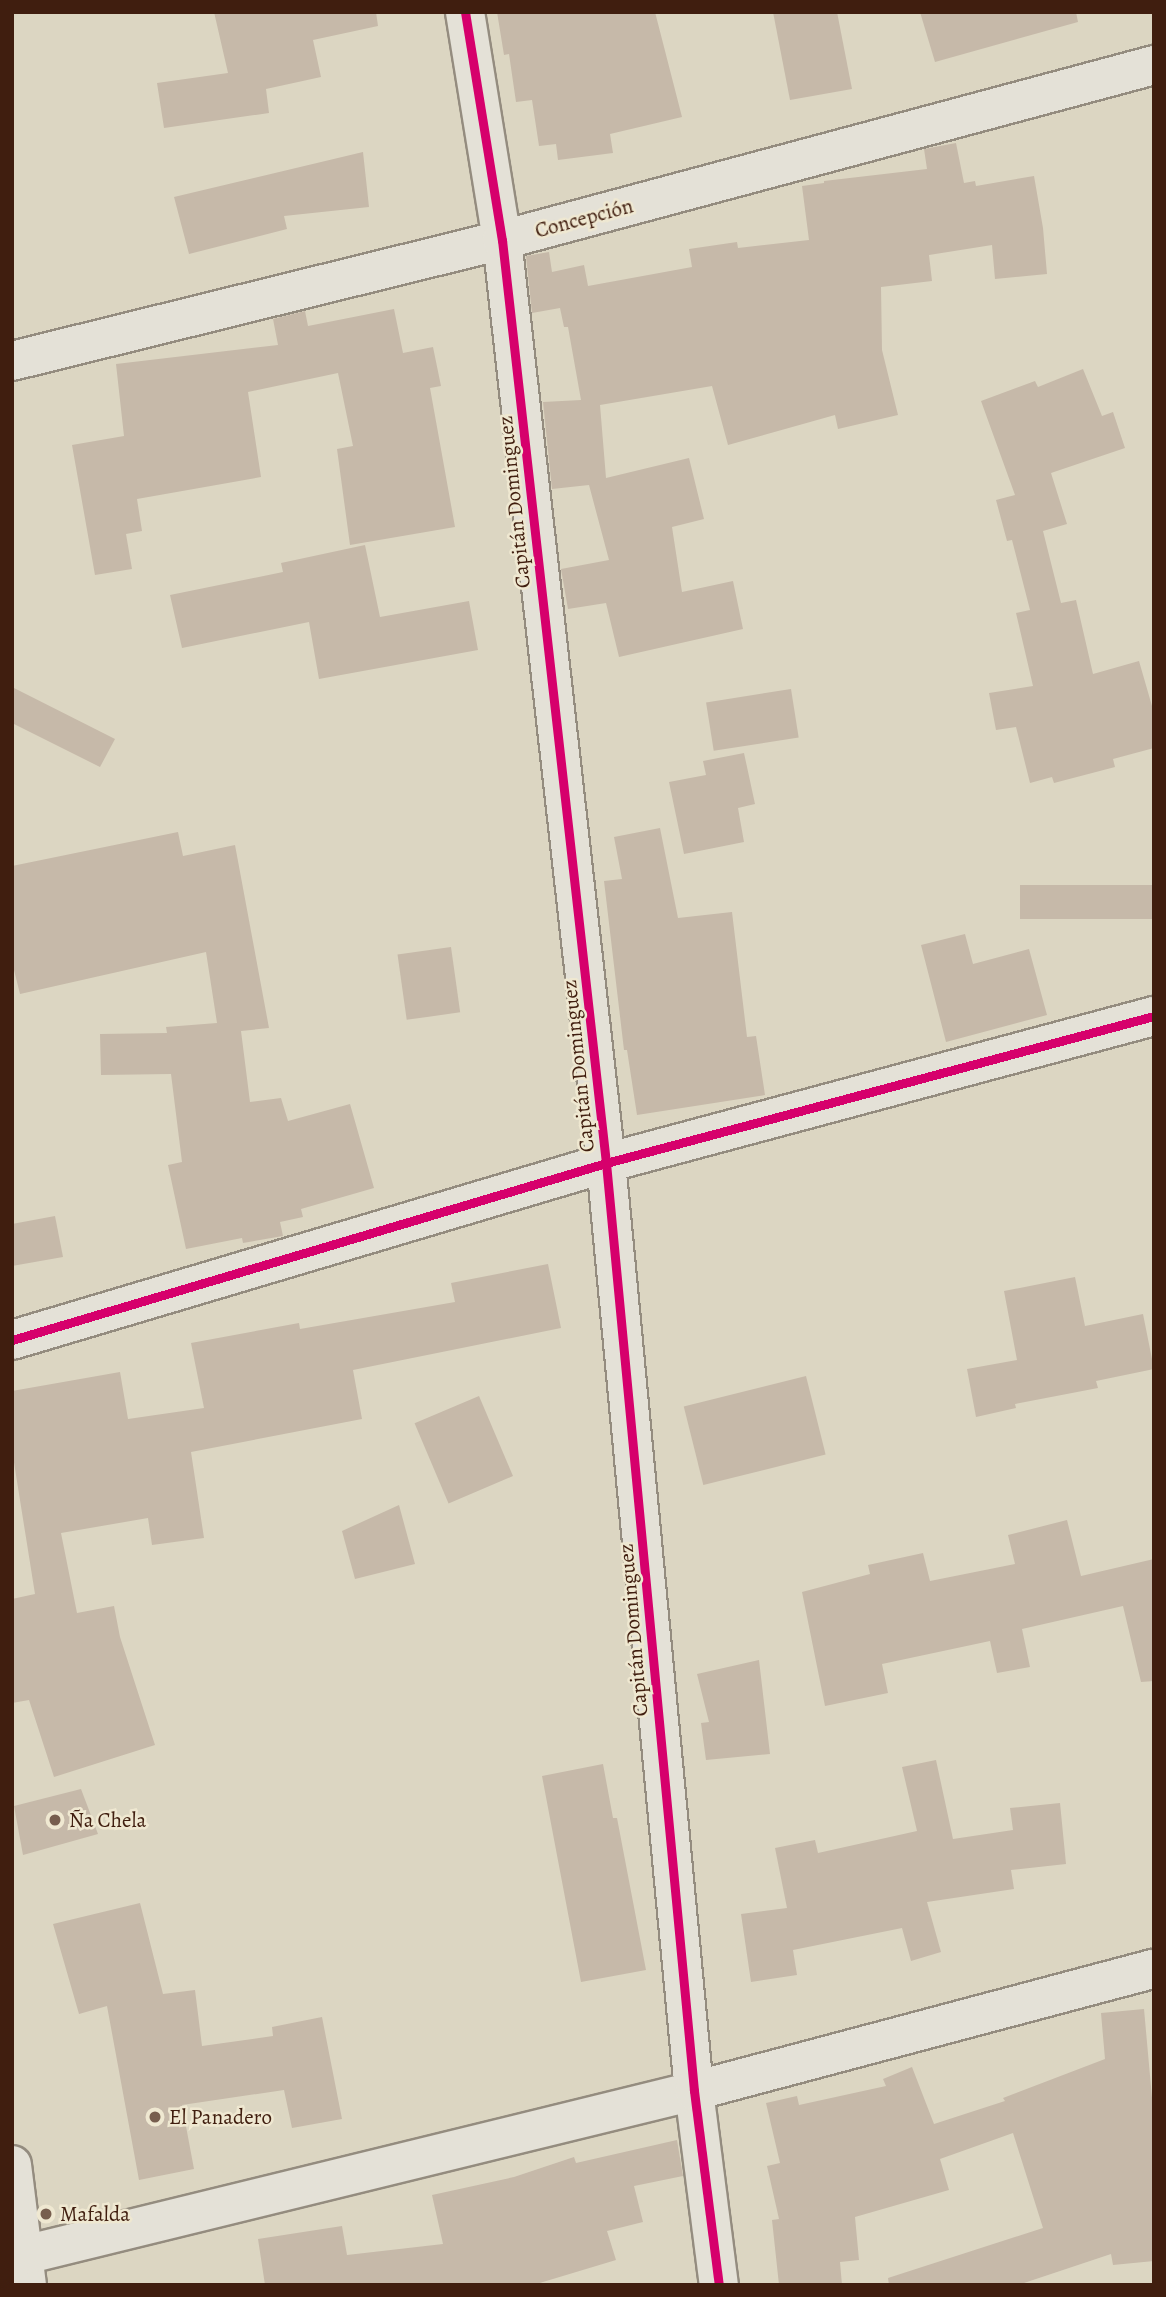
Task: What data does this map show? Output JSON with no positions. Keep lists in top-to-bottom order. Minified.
{"streets":{"street":["Concepción","Capitán Dominguez"]},"crossings":[["Concepción","Capitán Dominguez"]],"places":["Ña Chela","El Panadero","Mafalda"]}
